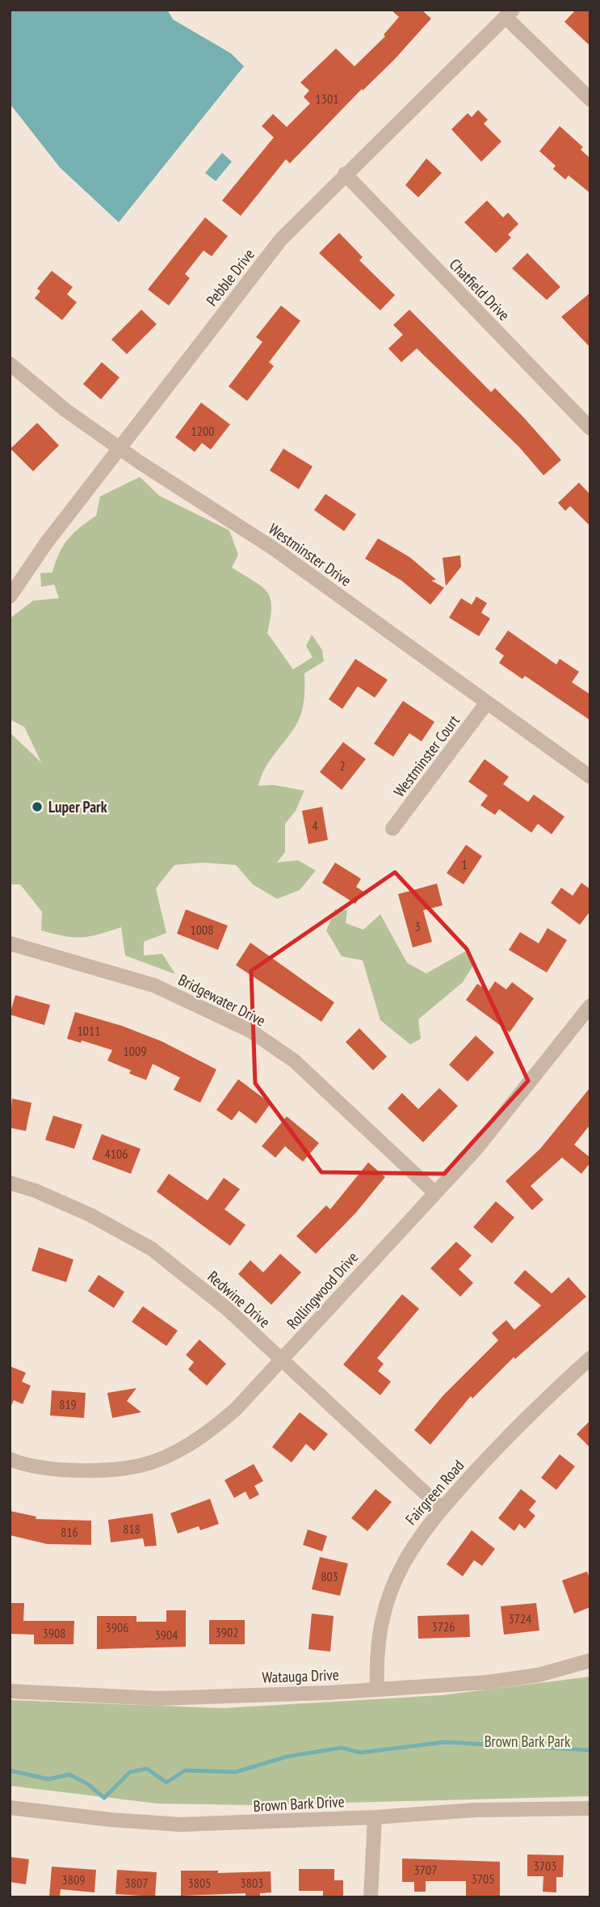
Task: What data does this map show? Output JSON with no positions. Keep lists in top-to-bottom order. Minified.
{"streets":{"street":["Pebble Drive","Chatfield Drive","Westminster Drive","Westminster Court","Bridgewater Drive","Rollingwood Drive","Redwine Drive","Fairgreen Road","Watauga Drive","Brown Bark Drive"]},"crossings":[["Pebble Drive","Chatfield Drive"],["Pebble Drive","Westminster Drive"],["Westminster Drive","Westminster Court"],["Bridgewater Drive","Rollingwood Drive"],["Rollingwood Drive","Redwine Drive"],["Redwine Drive","Fairgreen Road"],["Fairgreen Road","Watauga Drive"]],"parks":["Brown Bark Park"],"places":["Luper Park"],"house_numbers":["1301","1200","2","4","1","3","1008","1011","1009","4106","819","818","816","803","3724","3726","3906","3902","3908","3904","3703","3707","3705","3809","3807","3805","3803"]}
